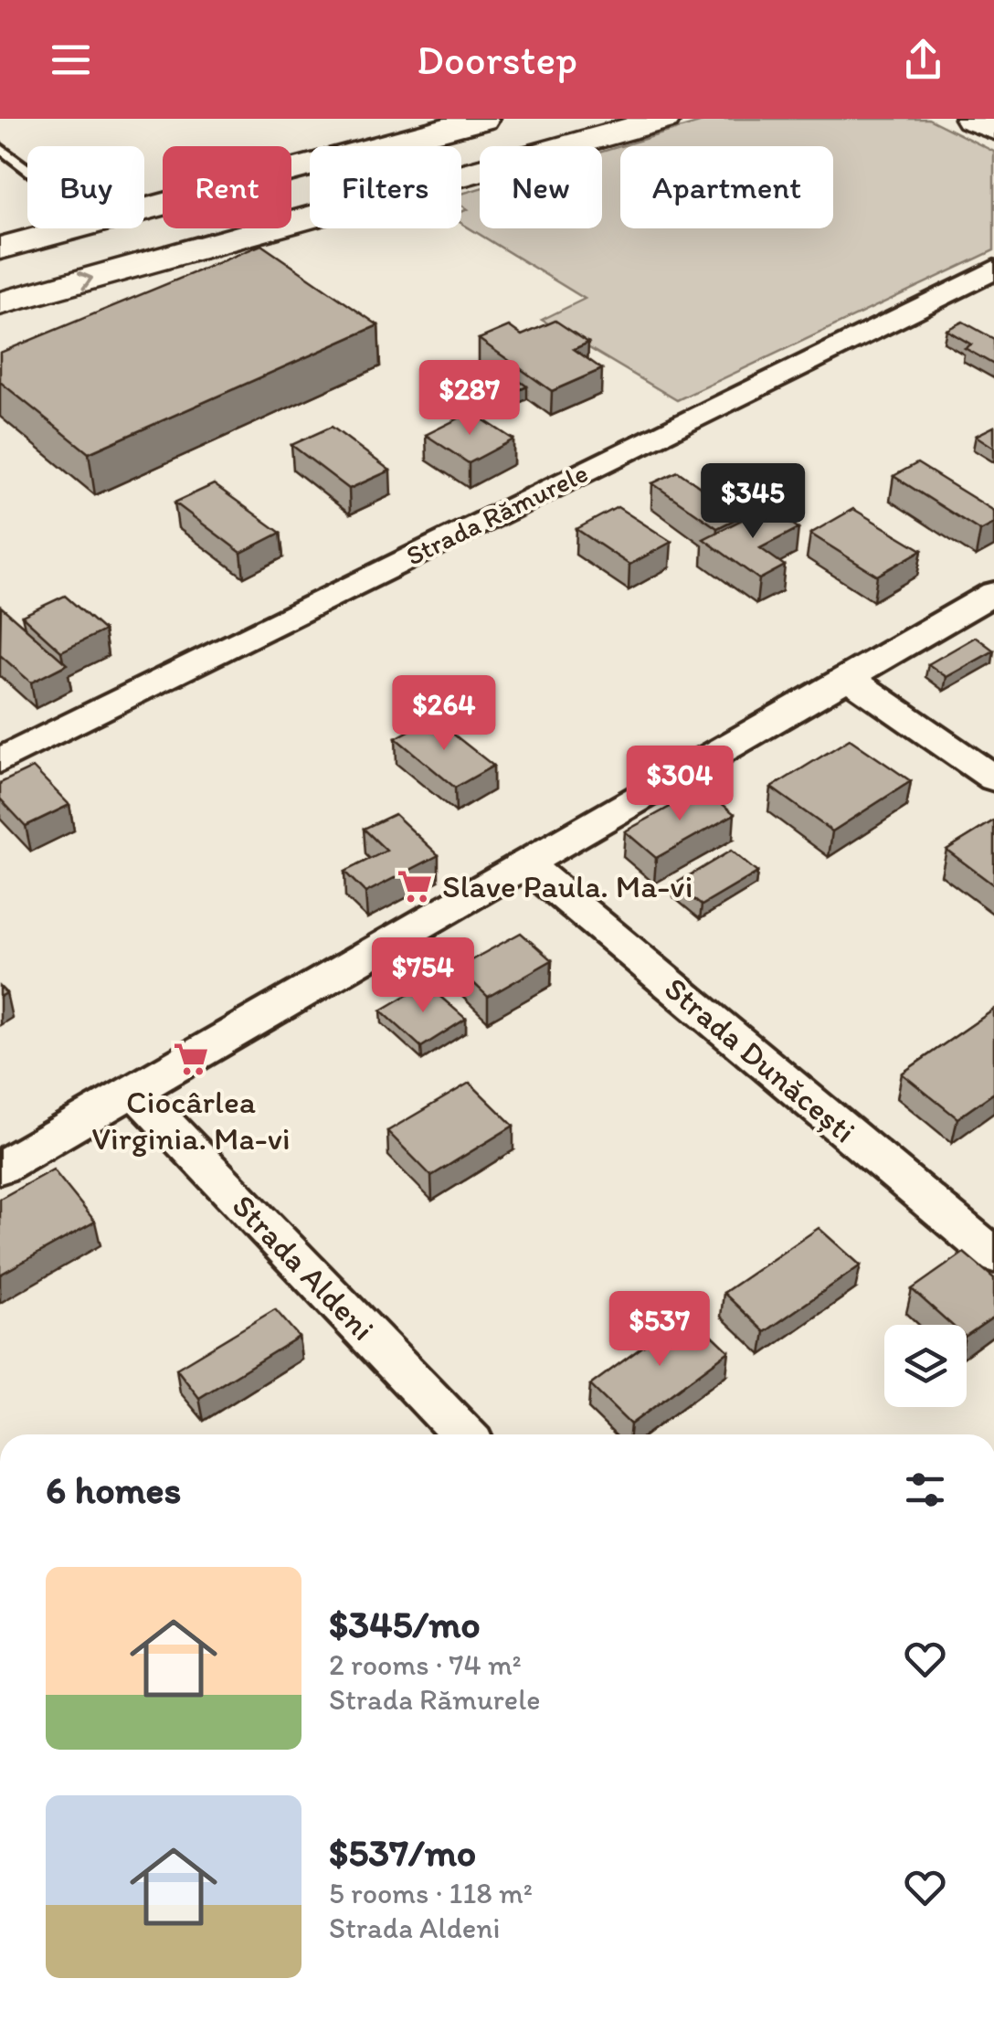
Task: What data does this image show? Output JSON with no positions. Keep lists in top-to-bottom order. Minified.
{"streets":{"street":["Strada Rămurele","Strada Dunăcești","Strada Aldeni"]},"places":{"supermarket":["Slave Paula. Ma-vi","Ciocârlea Virginia. Ma-vi"]},"page":{"header":"Doorstep","chip":["Buy","Rent","Filters","New","Apartment"],"price":["$287","$345","$264","$304","$754","$537"],"heading":"6 homes","list":[{"name":"$345/mo","note":"2 rooms · 74 m² · Strada Rămurele"},{"name":"$537/mo","note":"5 rooms · 118 m² · Strada Aldeni"}]}}
